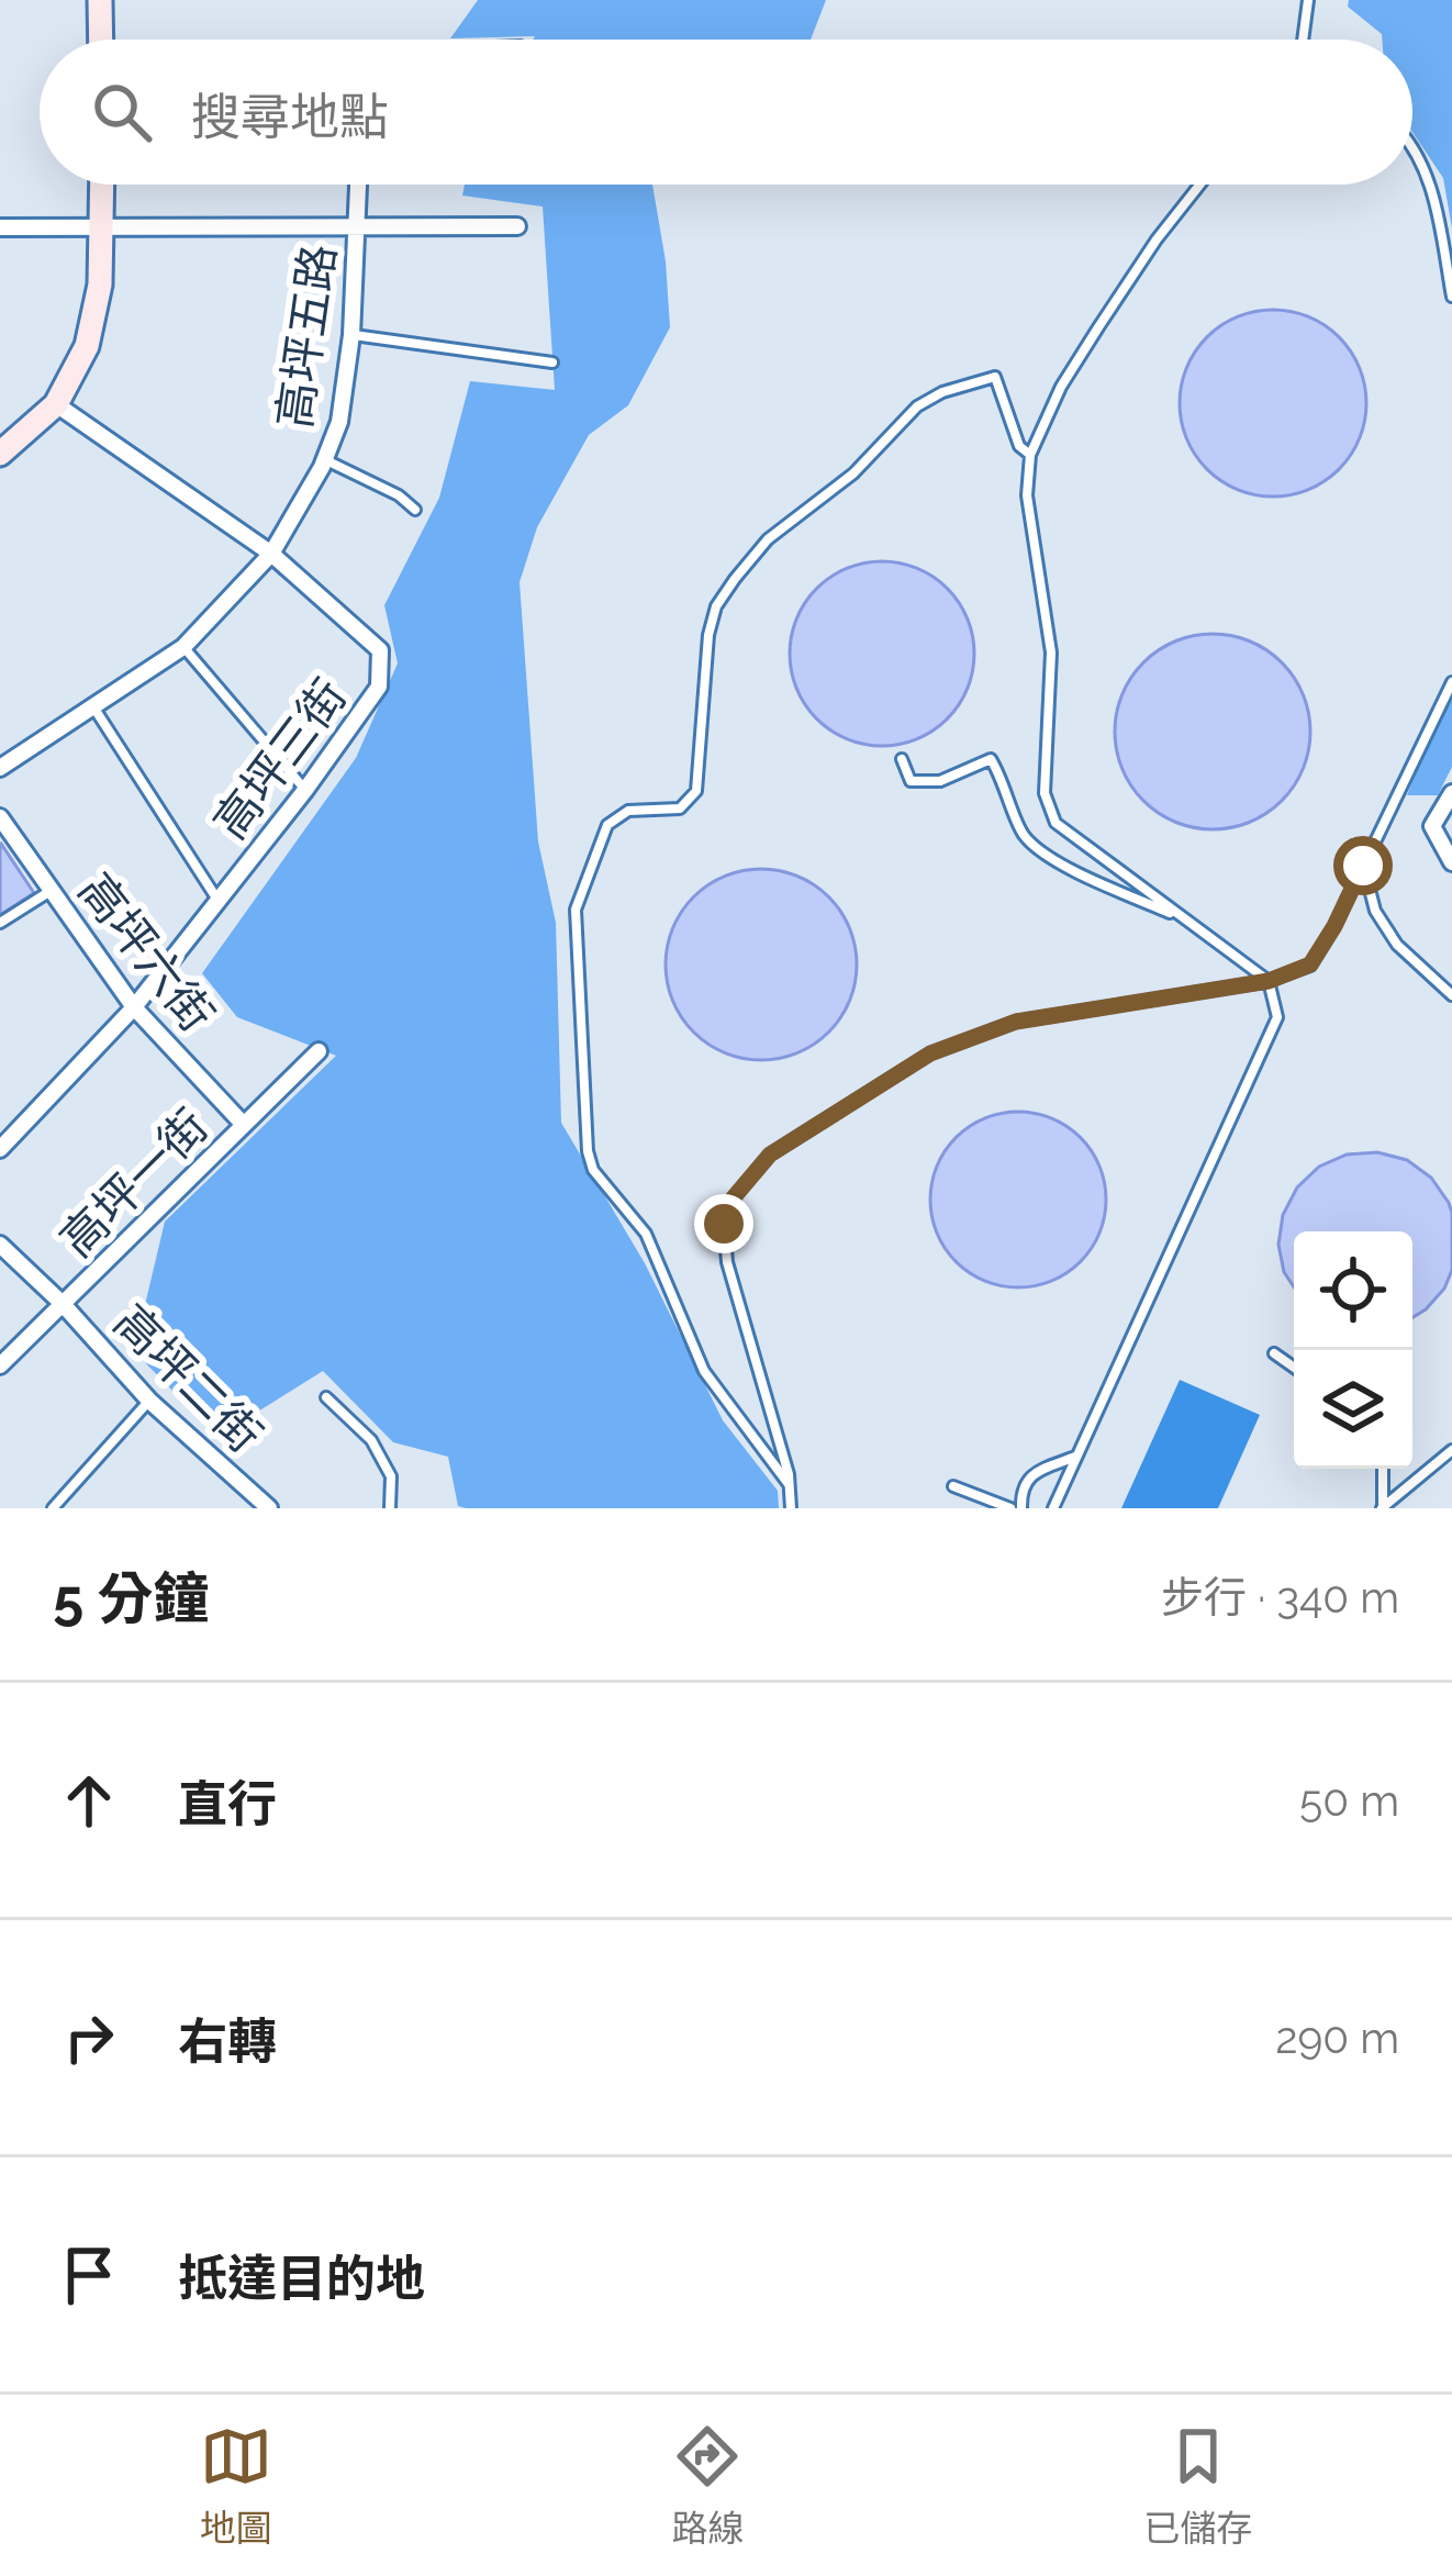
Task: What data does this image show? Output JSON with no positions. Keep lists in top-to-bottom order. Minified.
{"streets":{"street":["高坪五路","高坪三街","高坪六街","高坪一街","高坪二街"]},"crossings":[["高坪五路","高坪三街"],["高坪三街","高坪六街"],["高坪六街","高坪一街"],["高坪一街","高坪二街"]],"page":{"search":"搜尋地點","heading":["5 分鐘","步行 · 340 m"],"list":[["直行","50 m"],["右轉","290 m"],"抵達目的地"],"nav":["地圖","路線","已儲存"]}}
